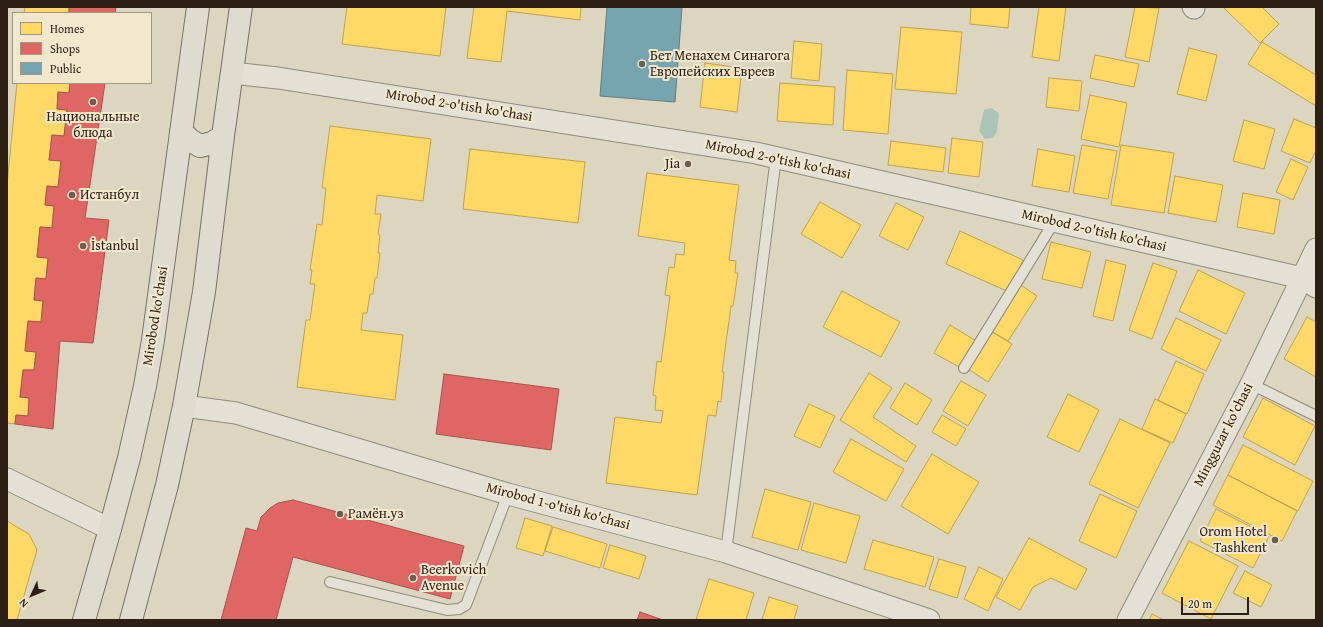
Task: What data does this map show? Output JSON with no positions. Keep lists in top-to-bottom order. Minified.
{"streets":{"main road":["Mirobod ko'chasi"],"street":["Mirobod 2-o'tish ko'chasi","Mingguzar ko'chasi","Mirobod 1-o'tish ko'chasi"]},"crossings":[["Mirobod 2-o'tish ko'chasi","Mingguzar ko'chasi"]],"places":["Бет Менахем Синагога Европейских Евреев","Национальные блюда","Jia","Истанбул","İstanbul","Рамён.уз","Orom Hotel Tashkent","Beerkovich Avenue"],"legend":["Homes","Shops","Public"],"scale_bar":"20 m","north":"bottom left"}
